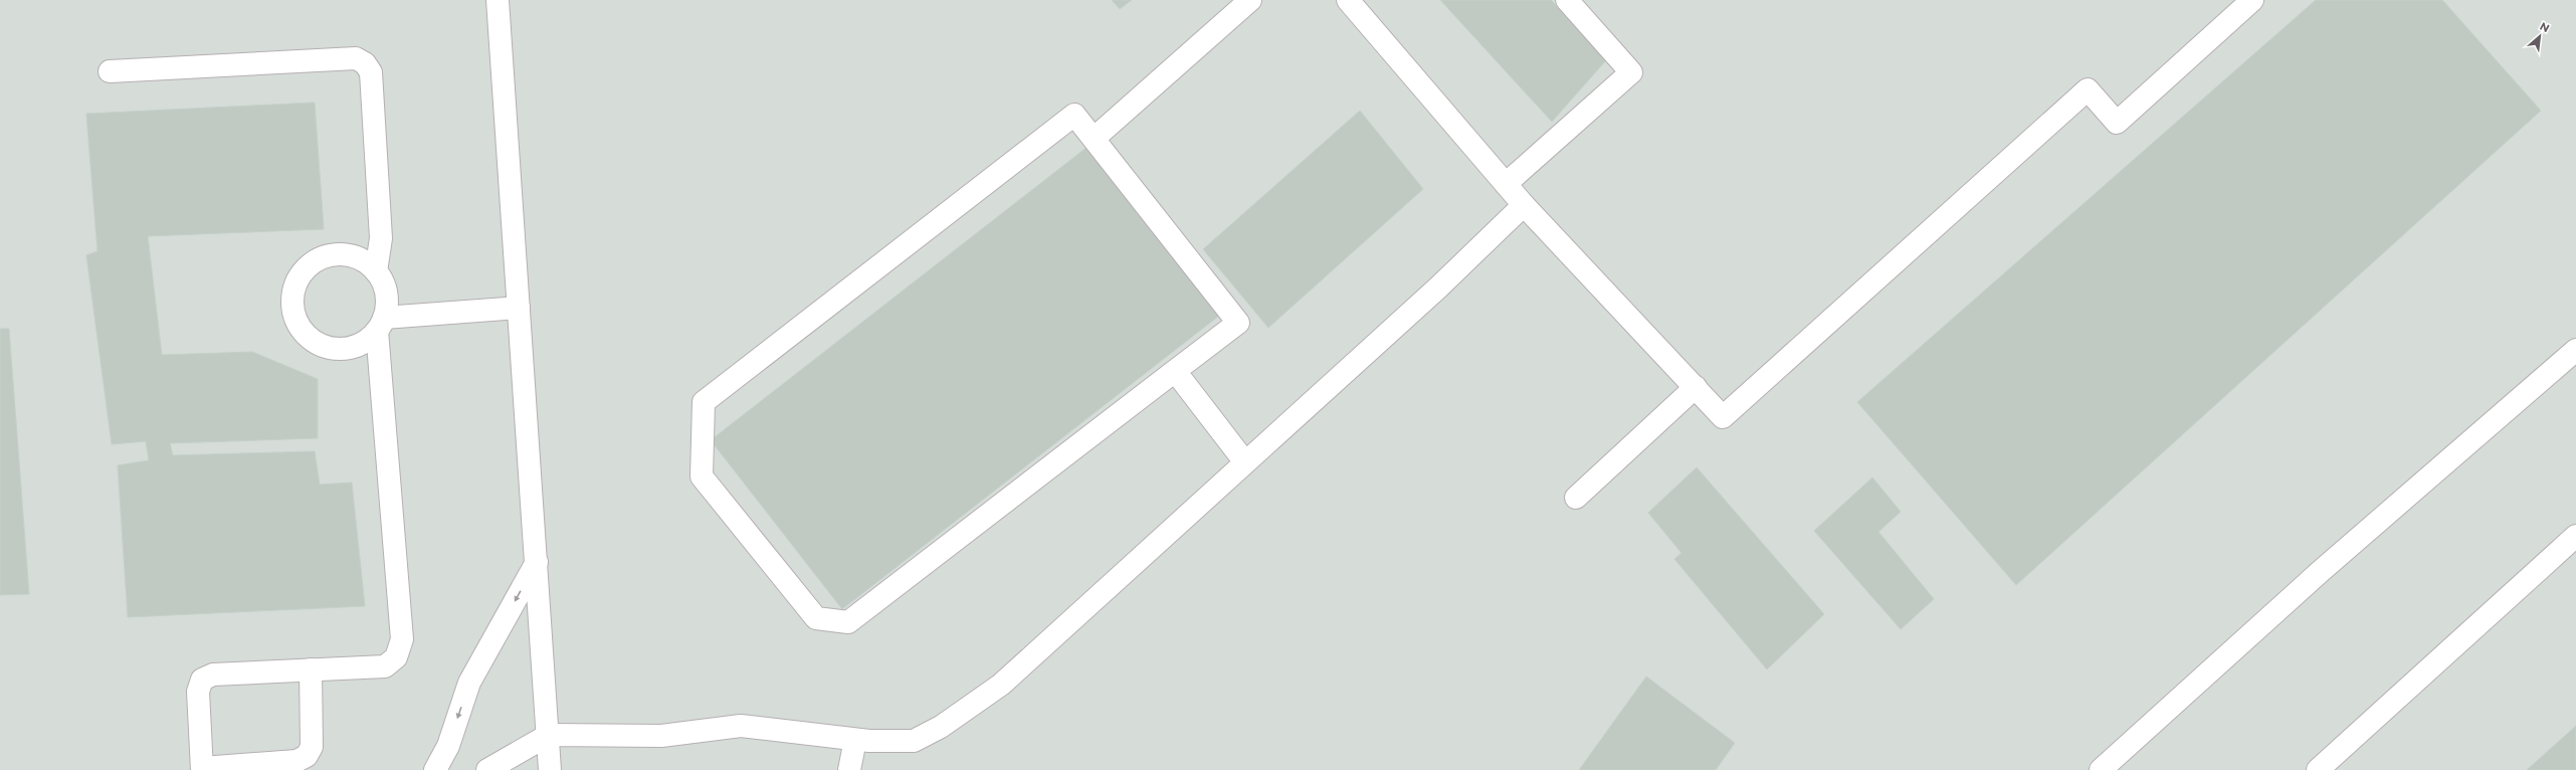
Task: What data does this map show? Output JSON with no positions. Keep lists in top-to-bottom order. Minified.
{"north":"top right"}
